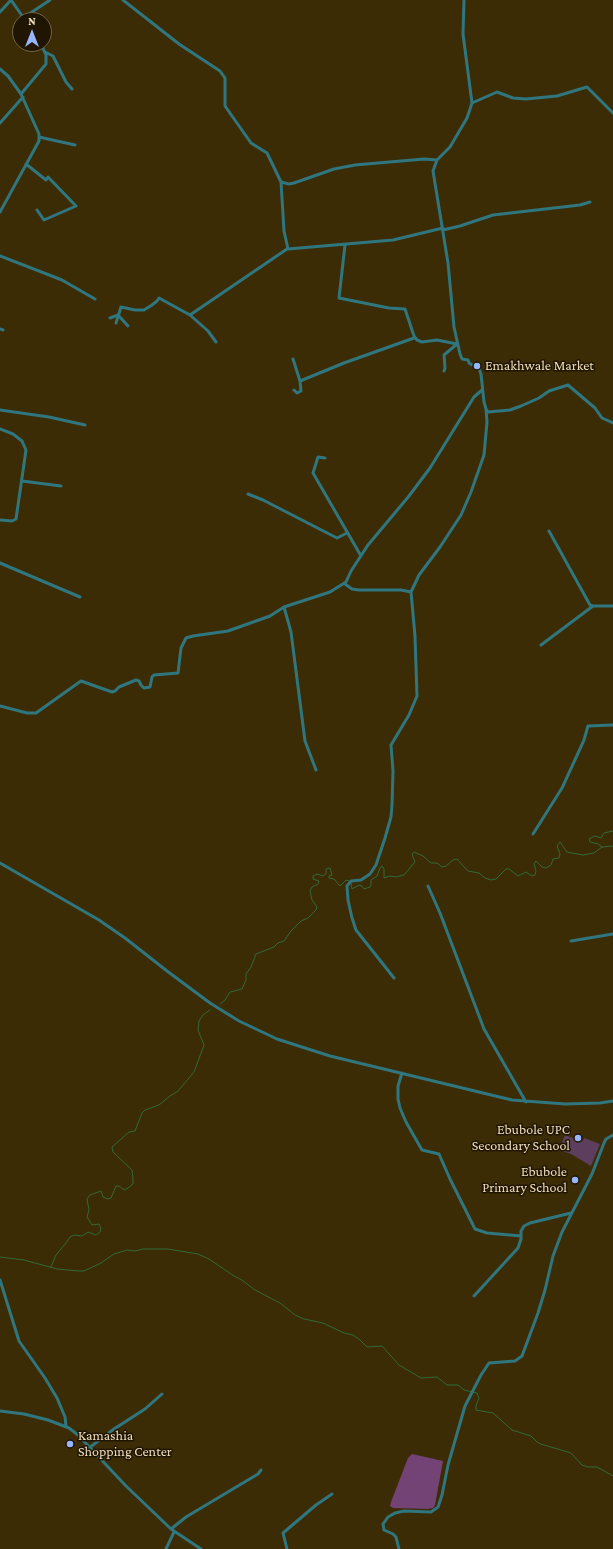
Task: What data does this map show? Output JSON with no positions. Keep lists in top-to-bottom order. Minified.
{"places":["Emakhwale Market","Ebubole UPC Secondary School","Ebubole Primary School","Kamashia Shopping Center"],"north":"top"}
